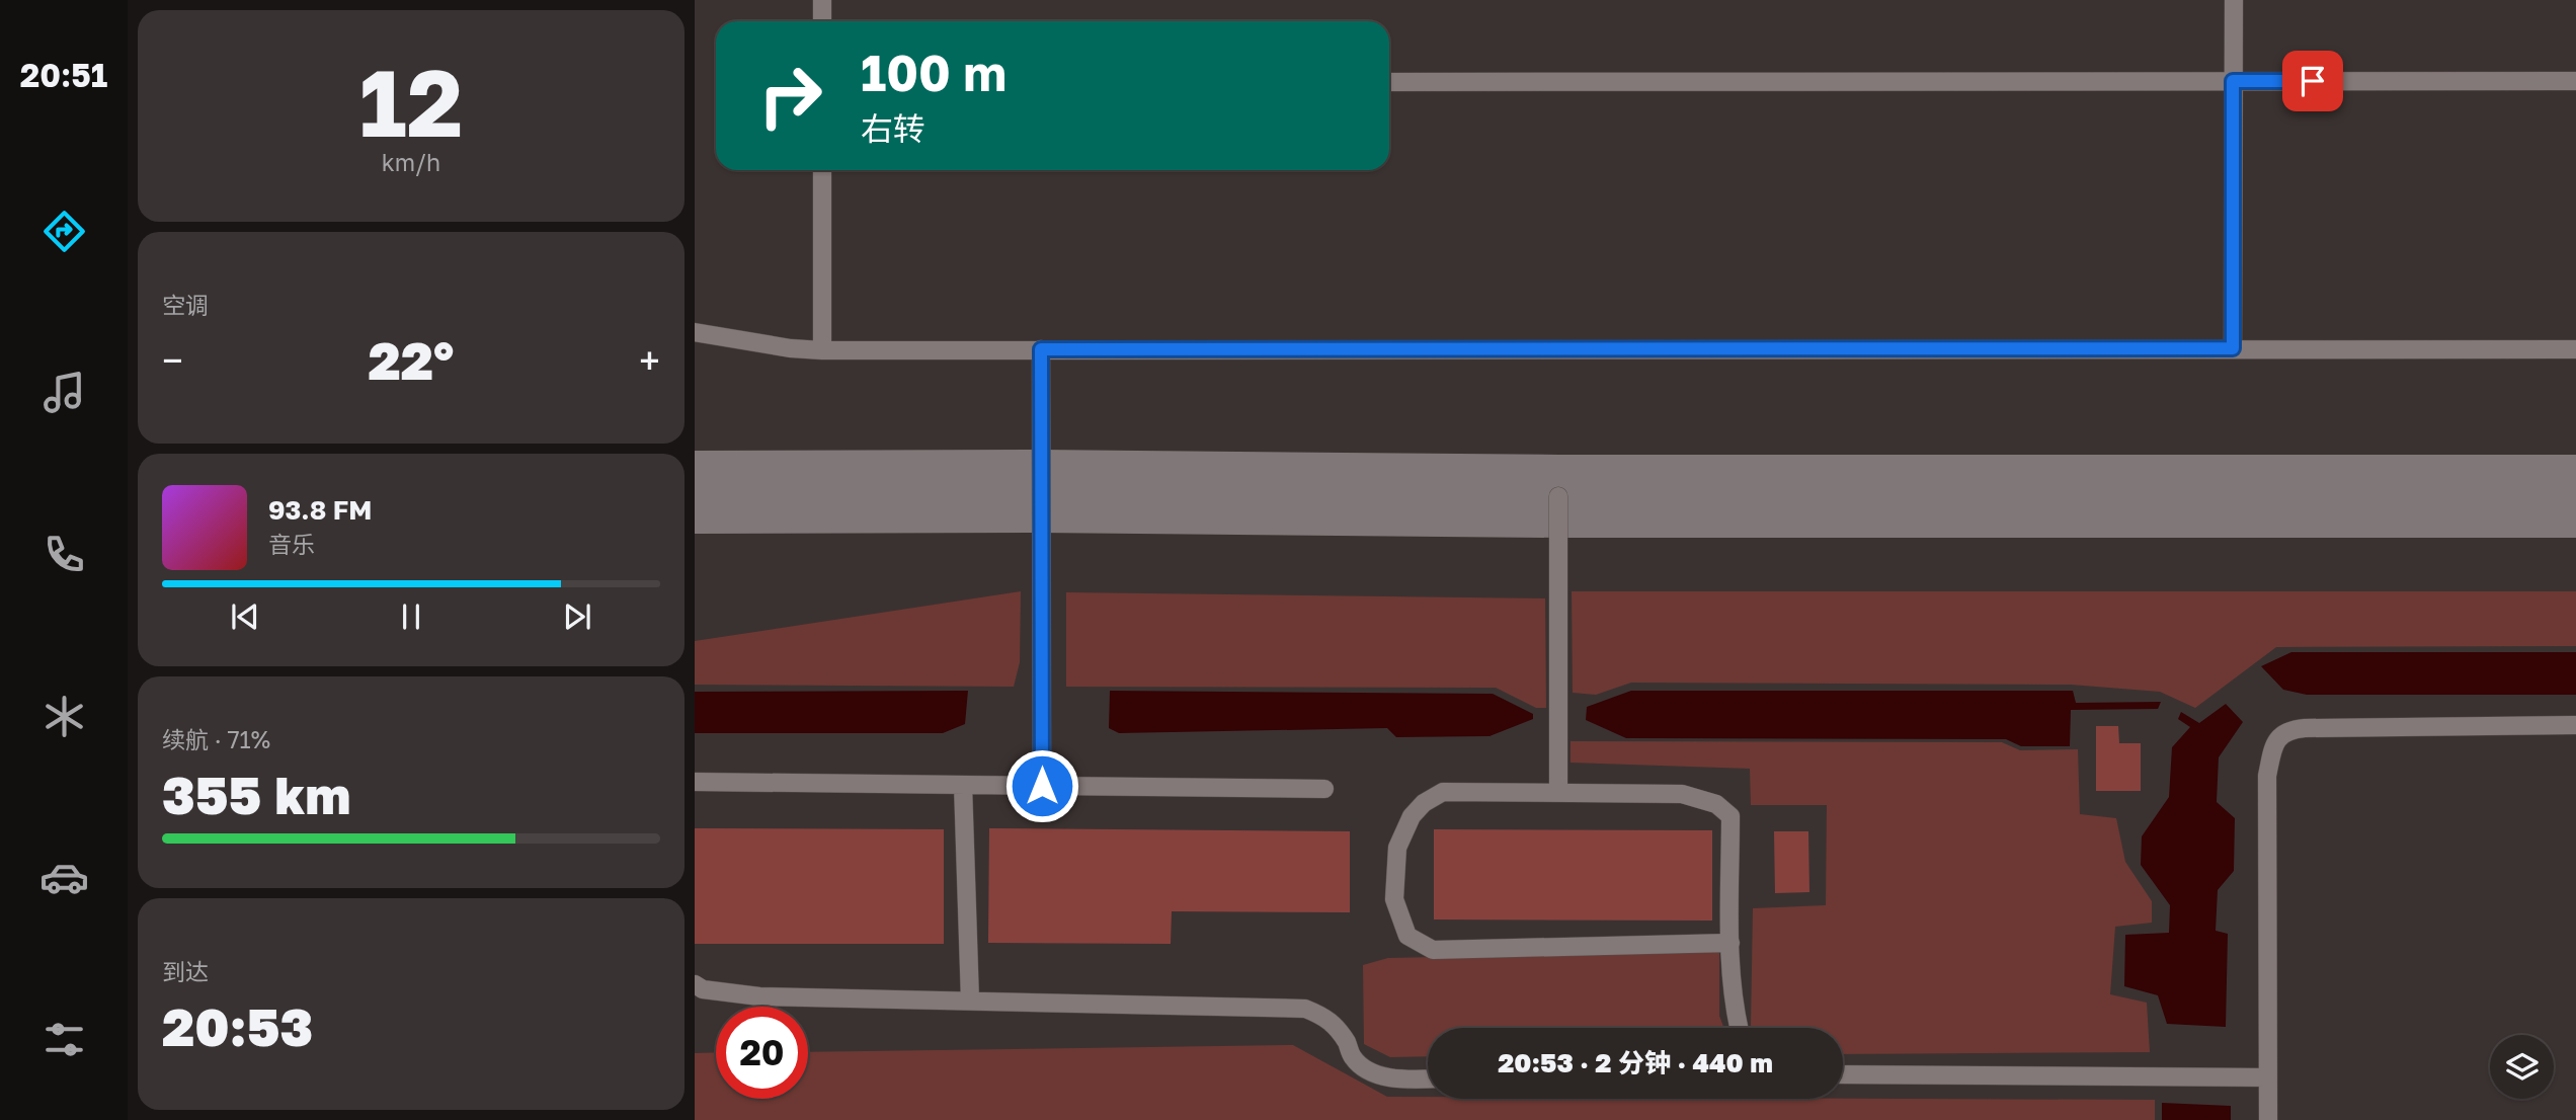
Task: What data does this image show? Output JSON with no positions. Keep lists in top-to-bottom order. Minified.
{"page":{"tabs":"20:51","tile":[["12","km/h"],"空调",["续航 · 71%","355 km"],["到达","20:53"]],"turn":["100 m","右转"],"heat":["−","22°","+"],"song":["93.8 FM","音乐"],"limit":"20","trip":"20:53 · 2 分钟 · 440 m"}}
